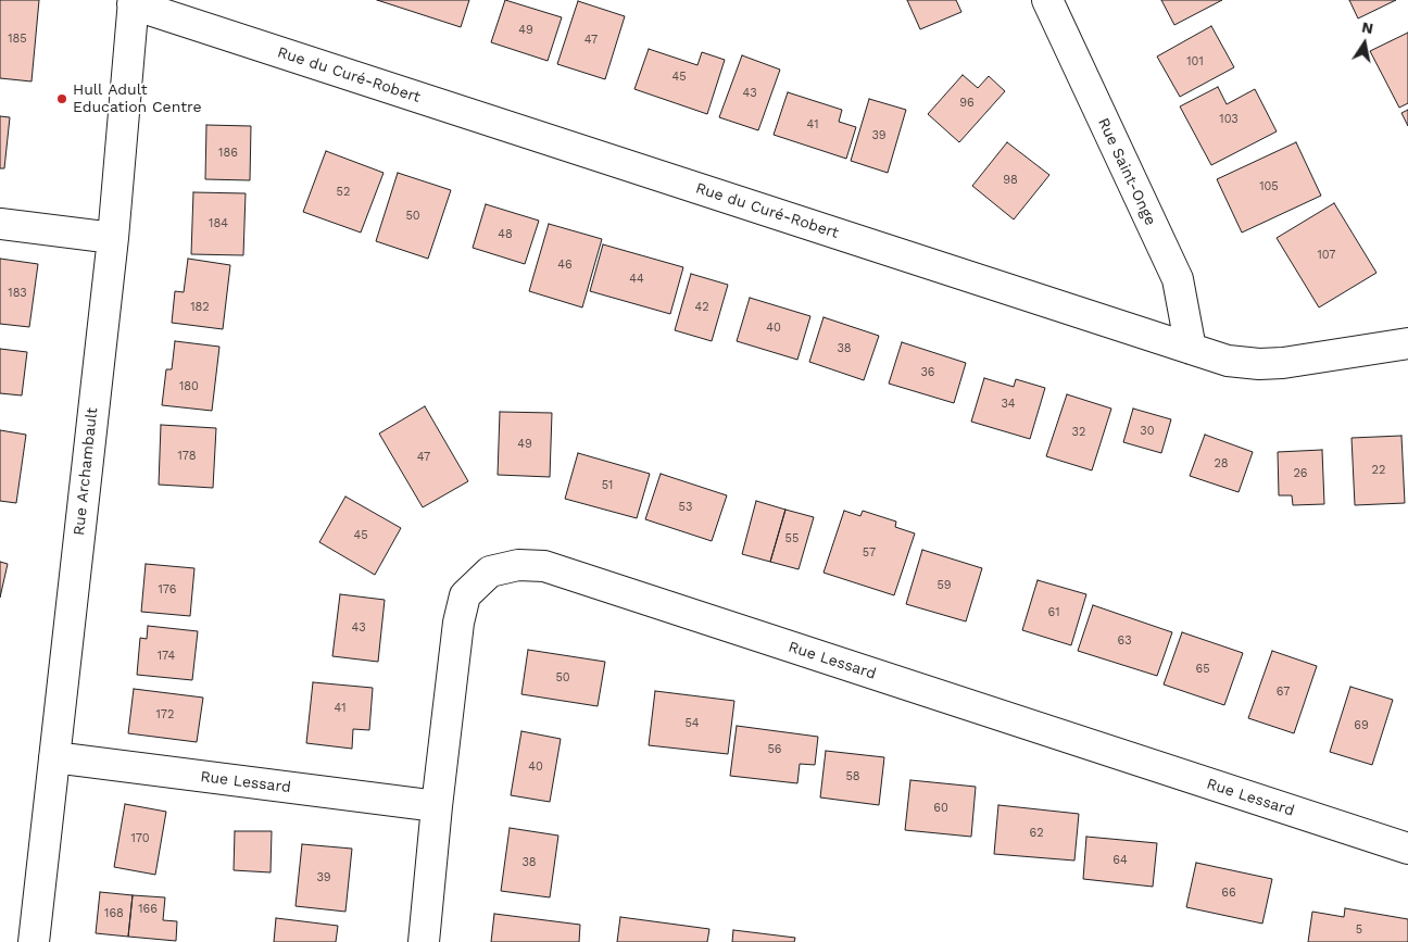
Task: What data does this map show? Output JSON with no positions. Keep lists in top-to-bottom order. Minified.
{"streets":{"street":["Rue du Curé-Robert","Rue Saint-Onge","Rue Archambault","Rue Lessard"]},"crossings":[["Rue du Curé-Robert","Rue Saint-Onge"],["Rue du Curé-Robert","Rue Archambault"],["Rue Archambault","Rue Lessard"]],"places":["Hull Adult Education Centre"],"house_numbers":["49","185","47","101","45","43","96","103","41","39","186","98","105","52","50","184","48","107","46","44","183","182","42","40","38","36","180","34","30","32","49","178","47","28","22","26","51","53","45","55","57","59","176","61","43","63","174","65","50","67","41","172","54","69","56","40","58","60","62","170","64","38","39","66","166","168","5"],"north":"top"}
